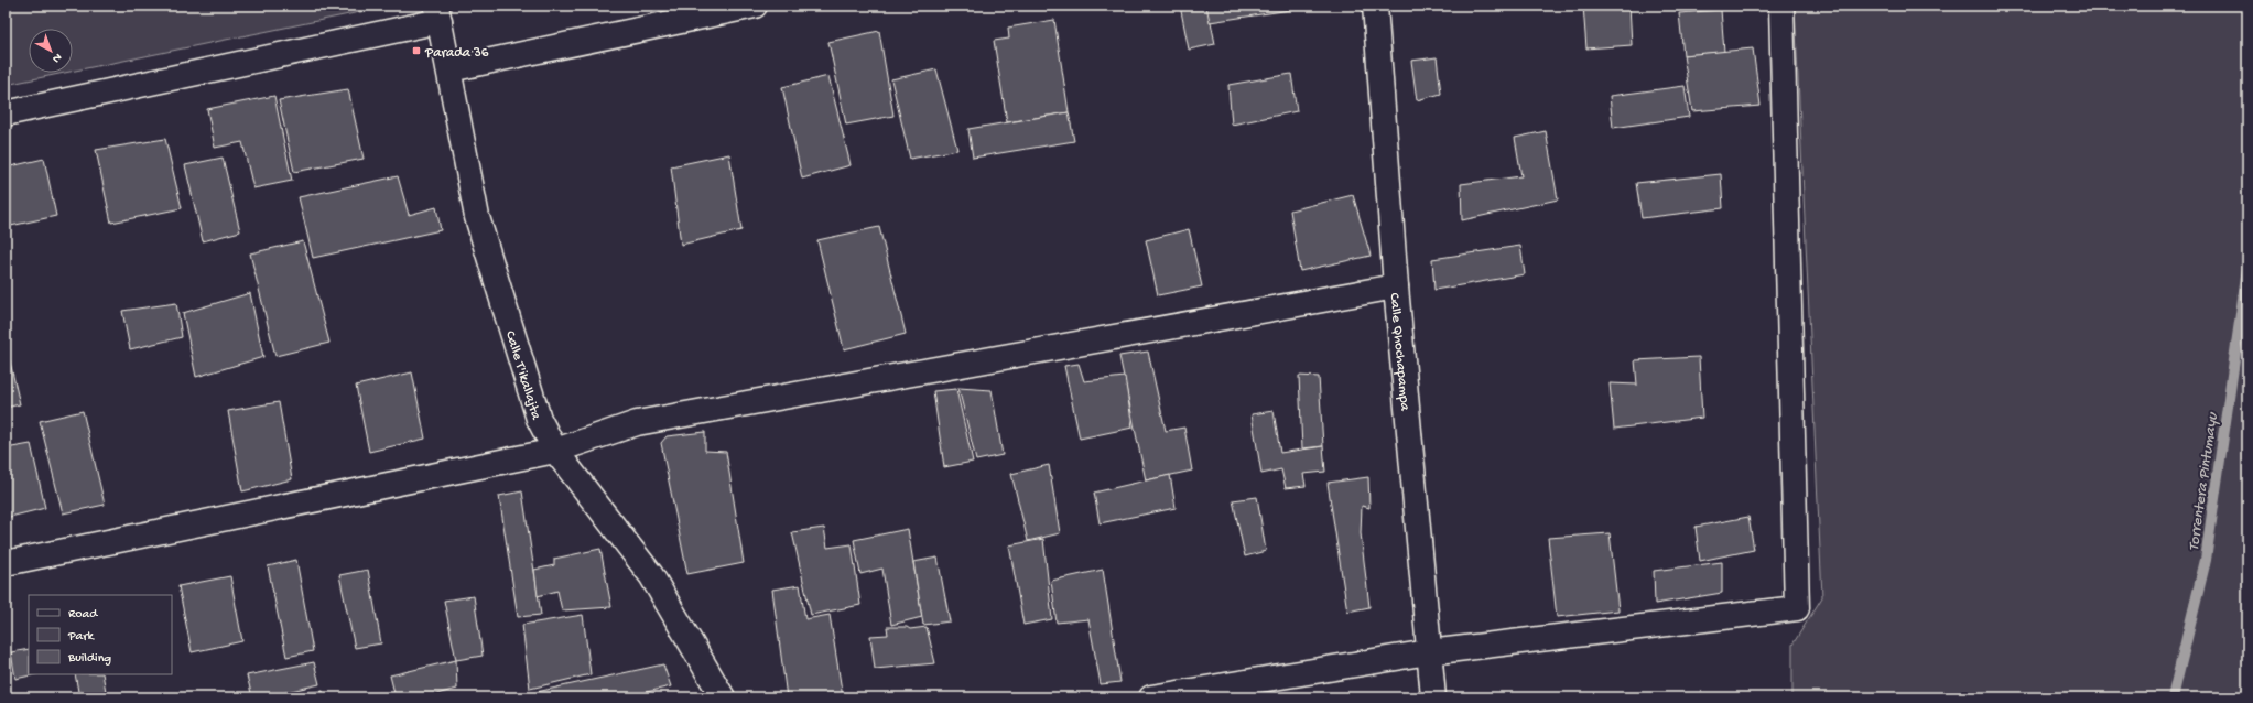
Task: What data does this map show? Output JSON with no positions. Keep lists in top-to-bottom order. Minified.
{"streets":{"street":["Calle Qhochapampa","Calle T'ikallajta"]},"water":["Torrentera Pintumayu"],"places":{"transit":["Parada 36"]},"legend":["Road","Park","Building"],"north":"bottom right"}
